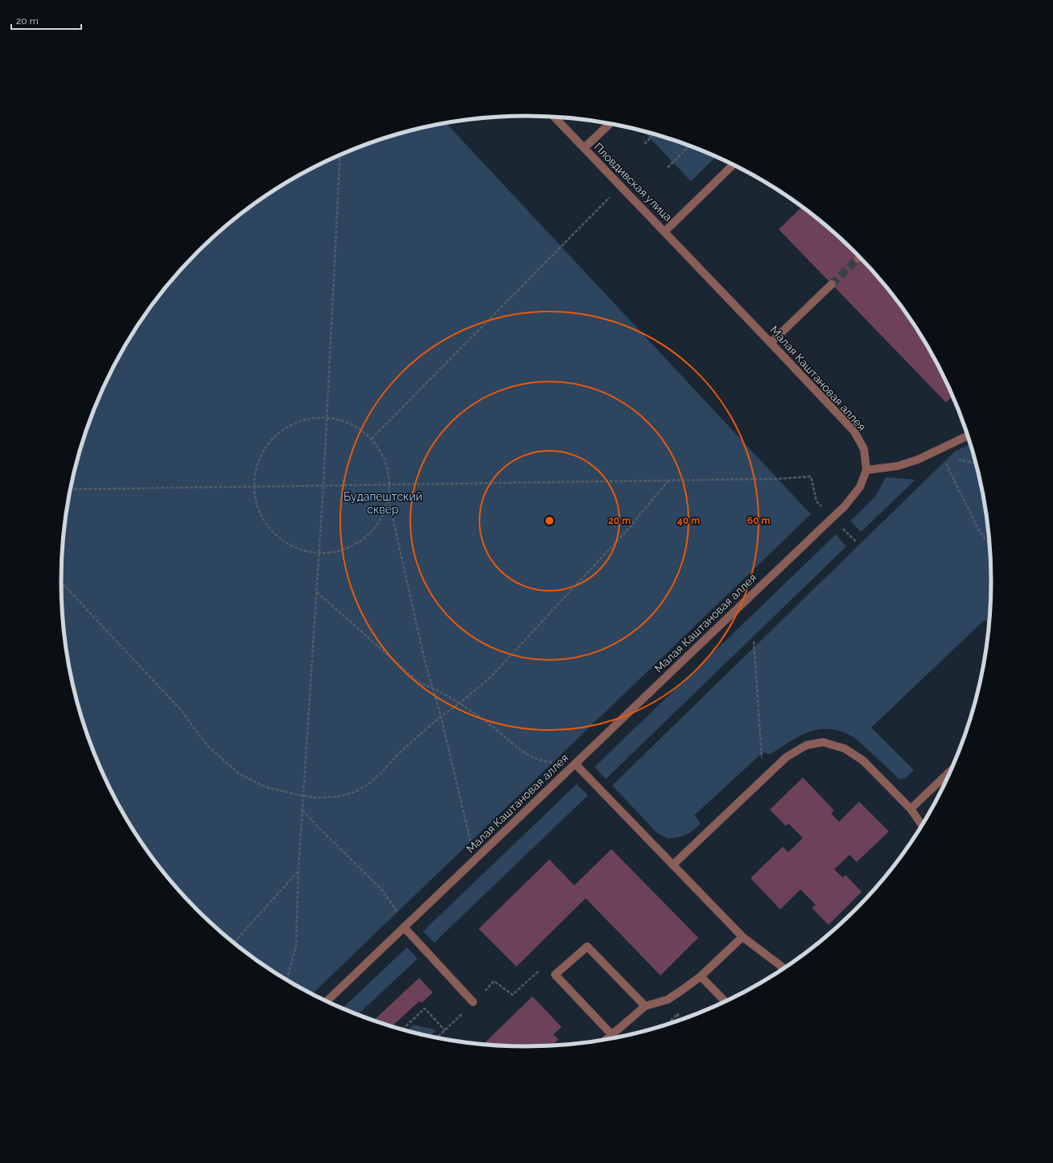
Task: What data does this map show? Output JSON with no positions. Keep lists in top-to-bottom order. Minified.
{"streets":{"street":["Пловдивская улица","Малая Каштановая аллея"]},"crossings":[["Пловдивская улица","Малая Каштановая аллея"]],"parks":["Будапештский сквер"],"scale_bar":"20 m","rings":["20 m","40 m","60 m"]}
